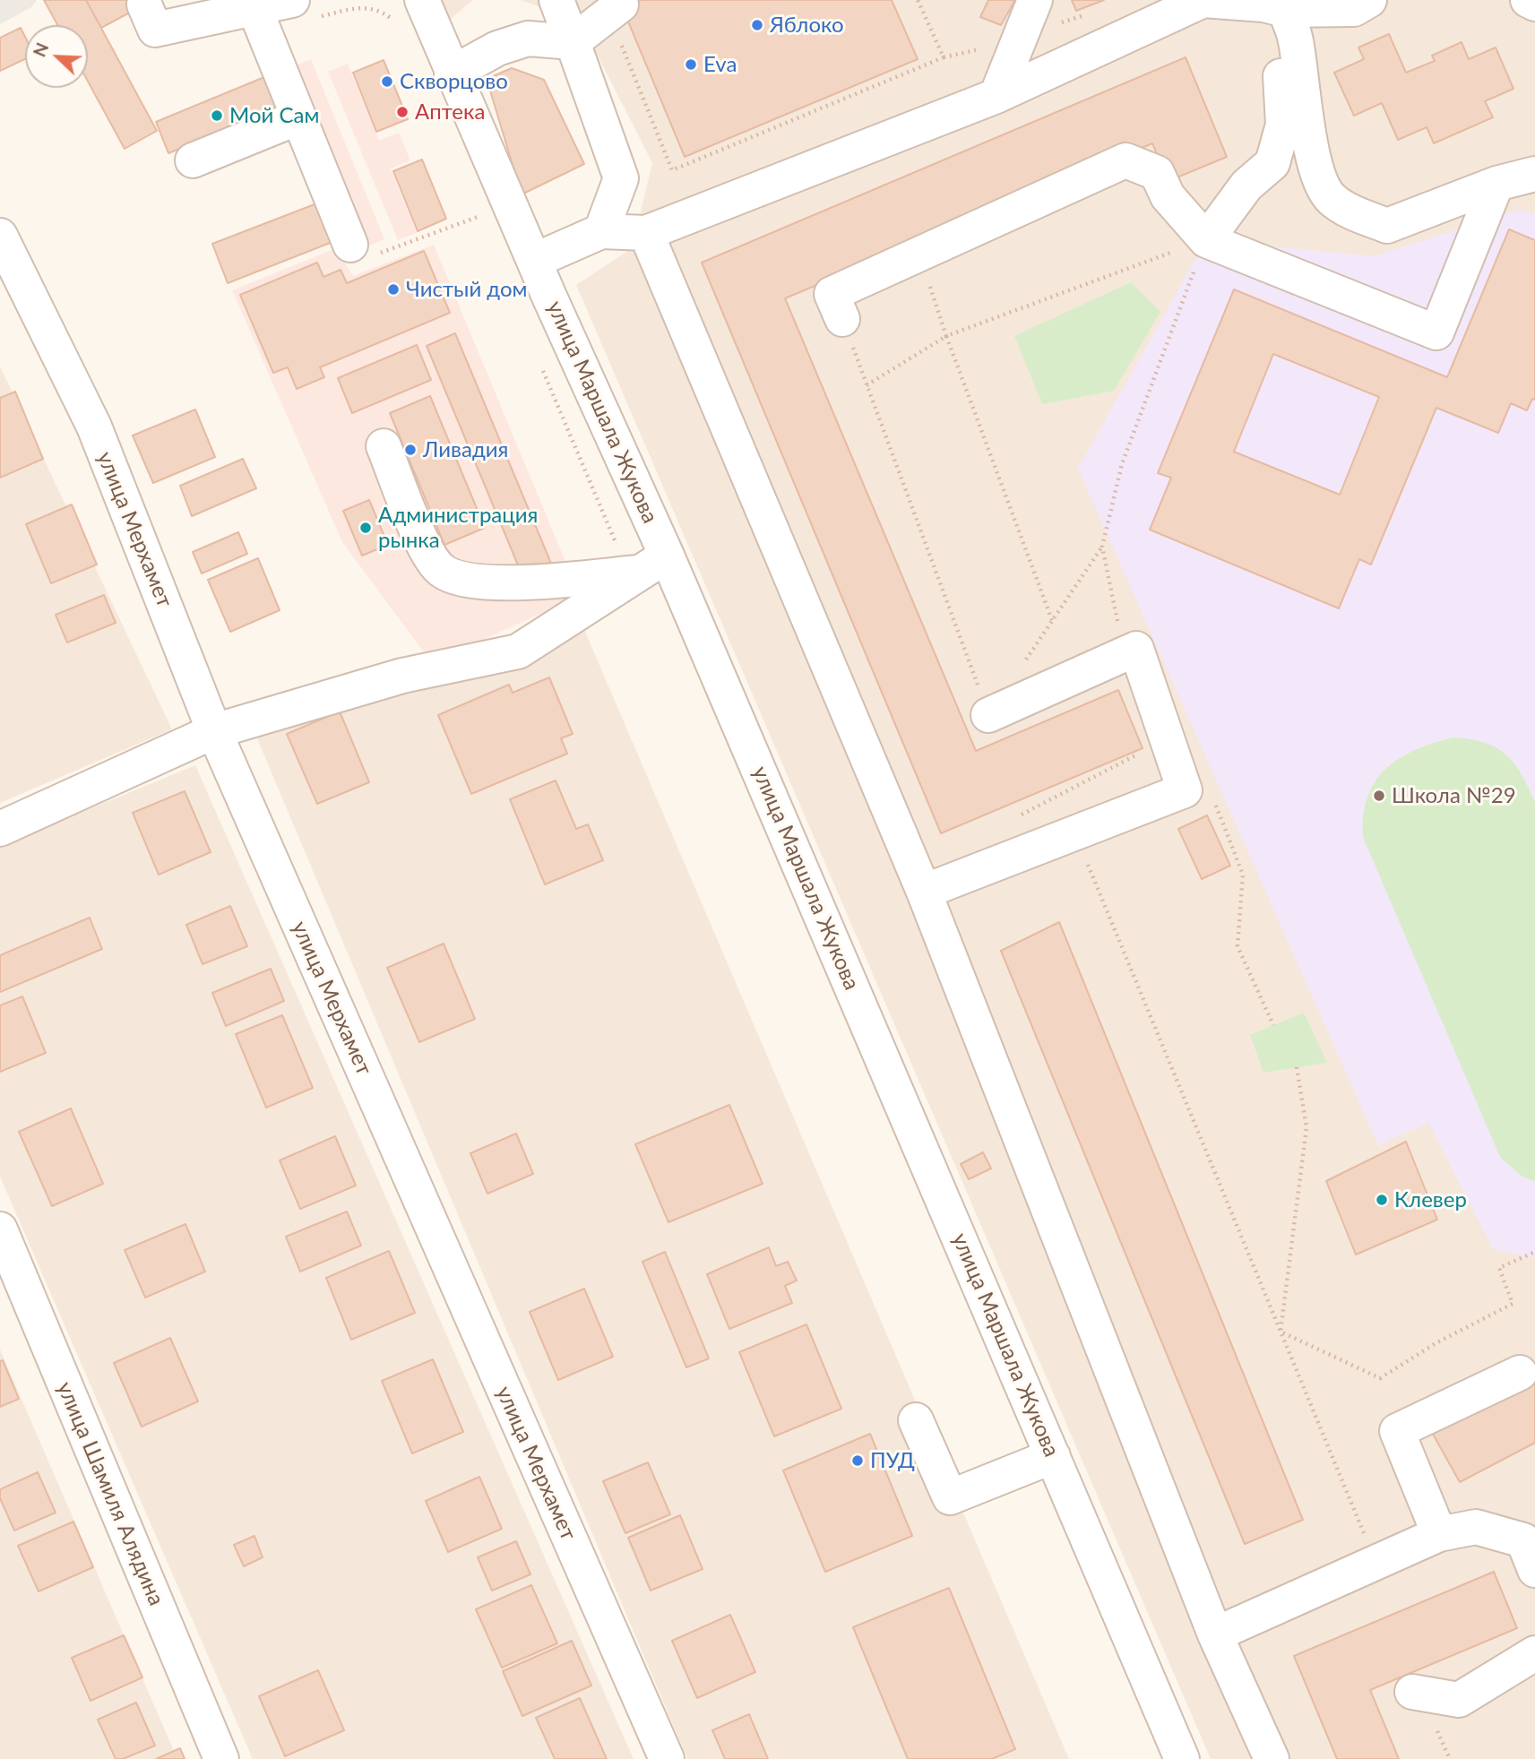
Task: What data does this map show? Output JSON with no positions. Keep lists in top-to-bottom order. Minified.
{"streets":{"street":["улица Маршала Жукова","улица Мерхамет","улица Шамиля Алядина"]},"places":["Яблоко","Eva","Скворцово","Аптека","Мой Сам","Чистый дом","Ливадия","Администрация рынка","Школа №29","Клевер","ПУД"],"north":"top left"}
